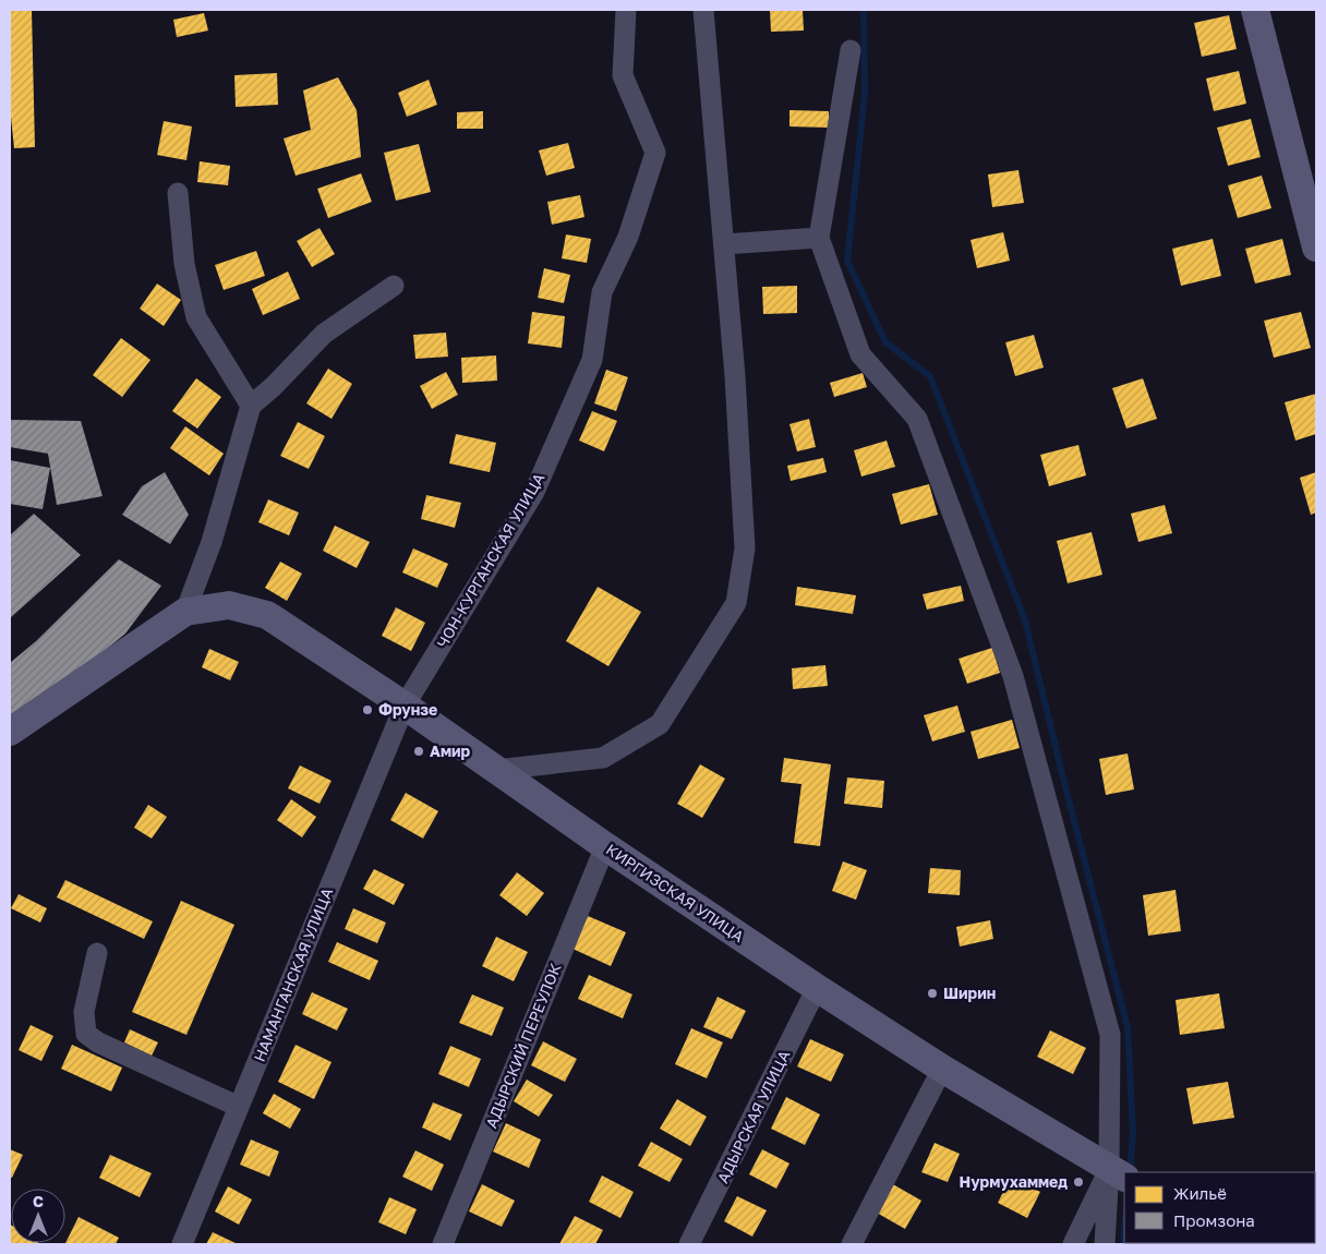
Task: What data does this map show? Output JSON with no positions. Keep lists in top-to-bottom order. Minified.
{"streets":{"street":["ЧОН-КУРГАНСКАЯ УЛИЦА","КИРГИЗСКАЯ УЛИЦА","НАМАНГАНСКАЯ УЛИЦА","АДЫРСКИЙ ПЕРЕУЛОК","АДЫРСКАЯ УЛИЦА"]},"crossings":[["ЧОН-КУРГАНСКАЯ УЛИЦА","КИРГИЗСКАЯ УЛИЦА"],["ЧОН-КУРГАНСКАЯ УЛИЦА","НАМАНГАНСКАЯ УЛИЦА"],["КИРГИЗСКАЯ УЛИЦА","НАМАНГАНСКАЯ УЛИЦА"],["КИРГИЗСКАЯ УЛИЦА","АДЫРСКИЙ ПЕРЕУЛОК"],["КИРГИЗСКАЯ УЛИЦА","АДЫРСКАЯ УЛИЦА"]],"places":["Фрунзе","Амир","Ширин","Нурмухаммед"],"legend":["Жильё","Промзона"],"north":"top"}
